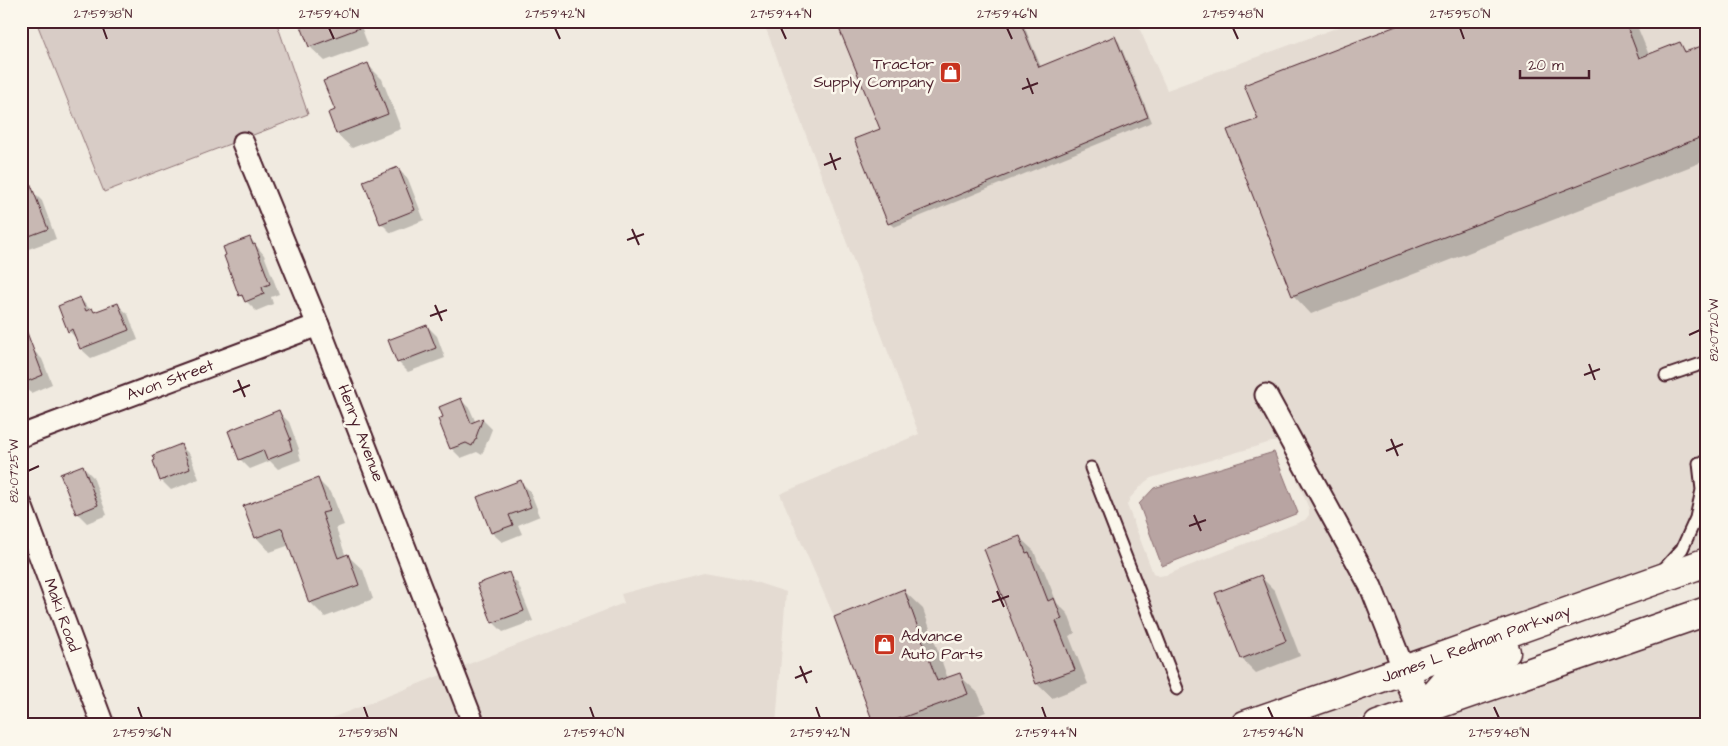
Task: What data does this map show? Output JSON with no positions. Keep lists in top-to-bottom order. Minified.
{"streets":{"main road":["James L Redman Parkway"],"street":["Avon Street","Henry Avenue","Maki Road"]},"crossings":[["Avon Street","Henry Avenue"]],"places":{"shop":["Tractor Supply Company","Advance Auto Parts"]},"scale_bar":"20 m","coordinates":["27°59'38\"N","27°59'40\"N","27°59'42\"N","27°59'44\"N","27°59'46\"N","27°59'48\"N","27°59'50\"N","82°07'20\"W","82°07'25\"W","27°59'36\"N"]}
